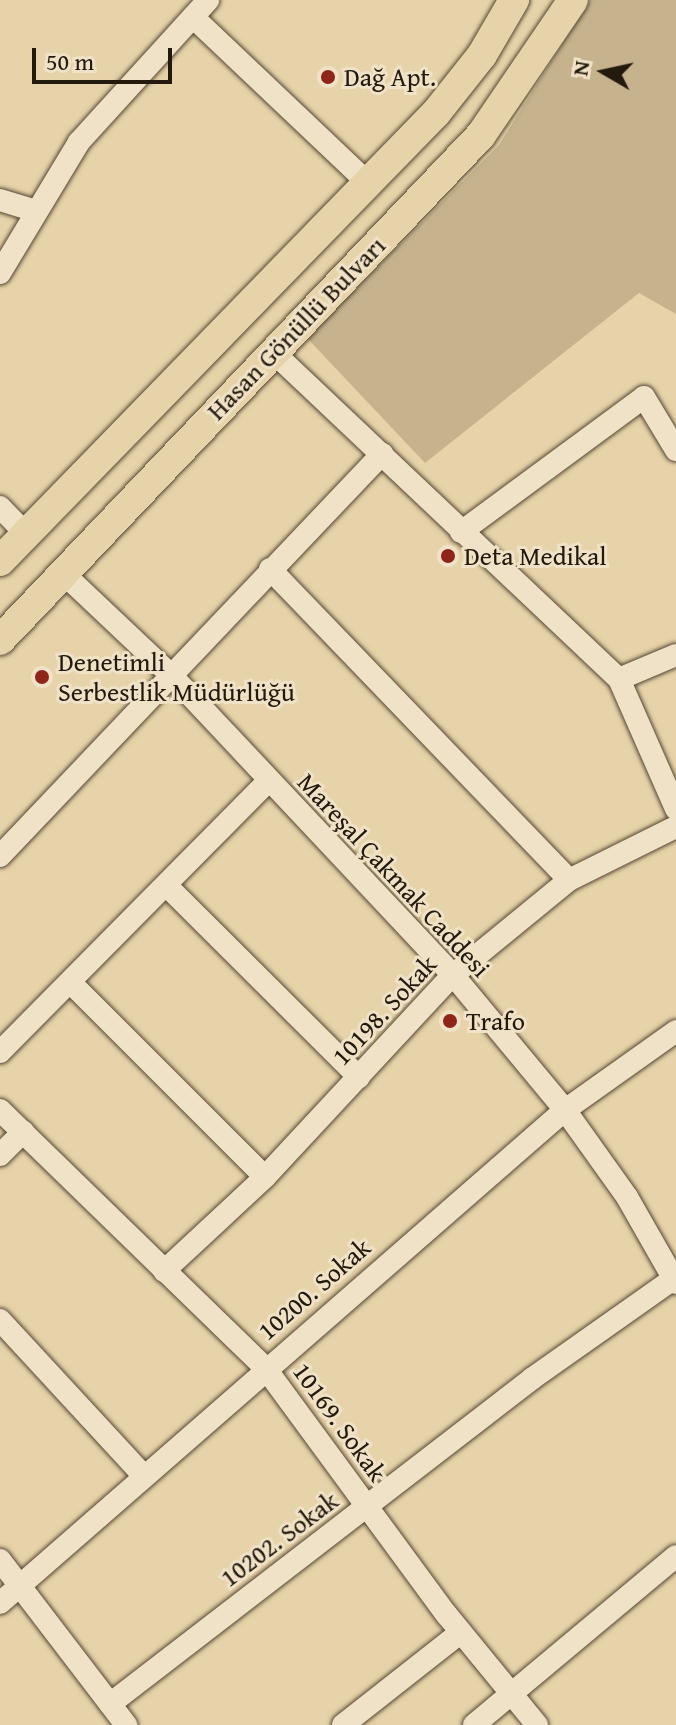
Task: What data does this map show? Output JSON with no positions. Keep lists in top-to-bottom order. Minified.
{"streets":{"main road":["Hasan Gönüllü Bulvarı"],"street":["Mareşal Çakmak Caddesi","10198. Sokak","10200. Sokak","10169. Sokak","10202. Sokak"]},"crossings":[["Hasan Gönüllü Bulvarı","Mareşal Çakmak Caddesi"],["Mareşal Çakmak Caddesi","10198. Sokak"],["Mareşal Çakmak Caddesi","10200. Sokak"],["Mareşal Çakmak Caddesi","10202. Sokak"],["10198. Sokak","10169. Sokak"],["10200. Sokak","10169. Sokak"],["10169. Sokak","10202. Sokak"]],"places":["Dağ Apt.","Deta Medikal","Denetimli Serbestlik Müdürlüğü","Trafo"],"scale_bar":"50 m","north":"left"}
